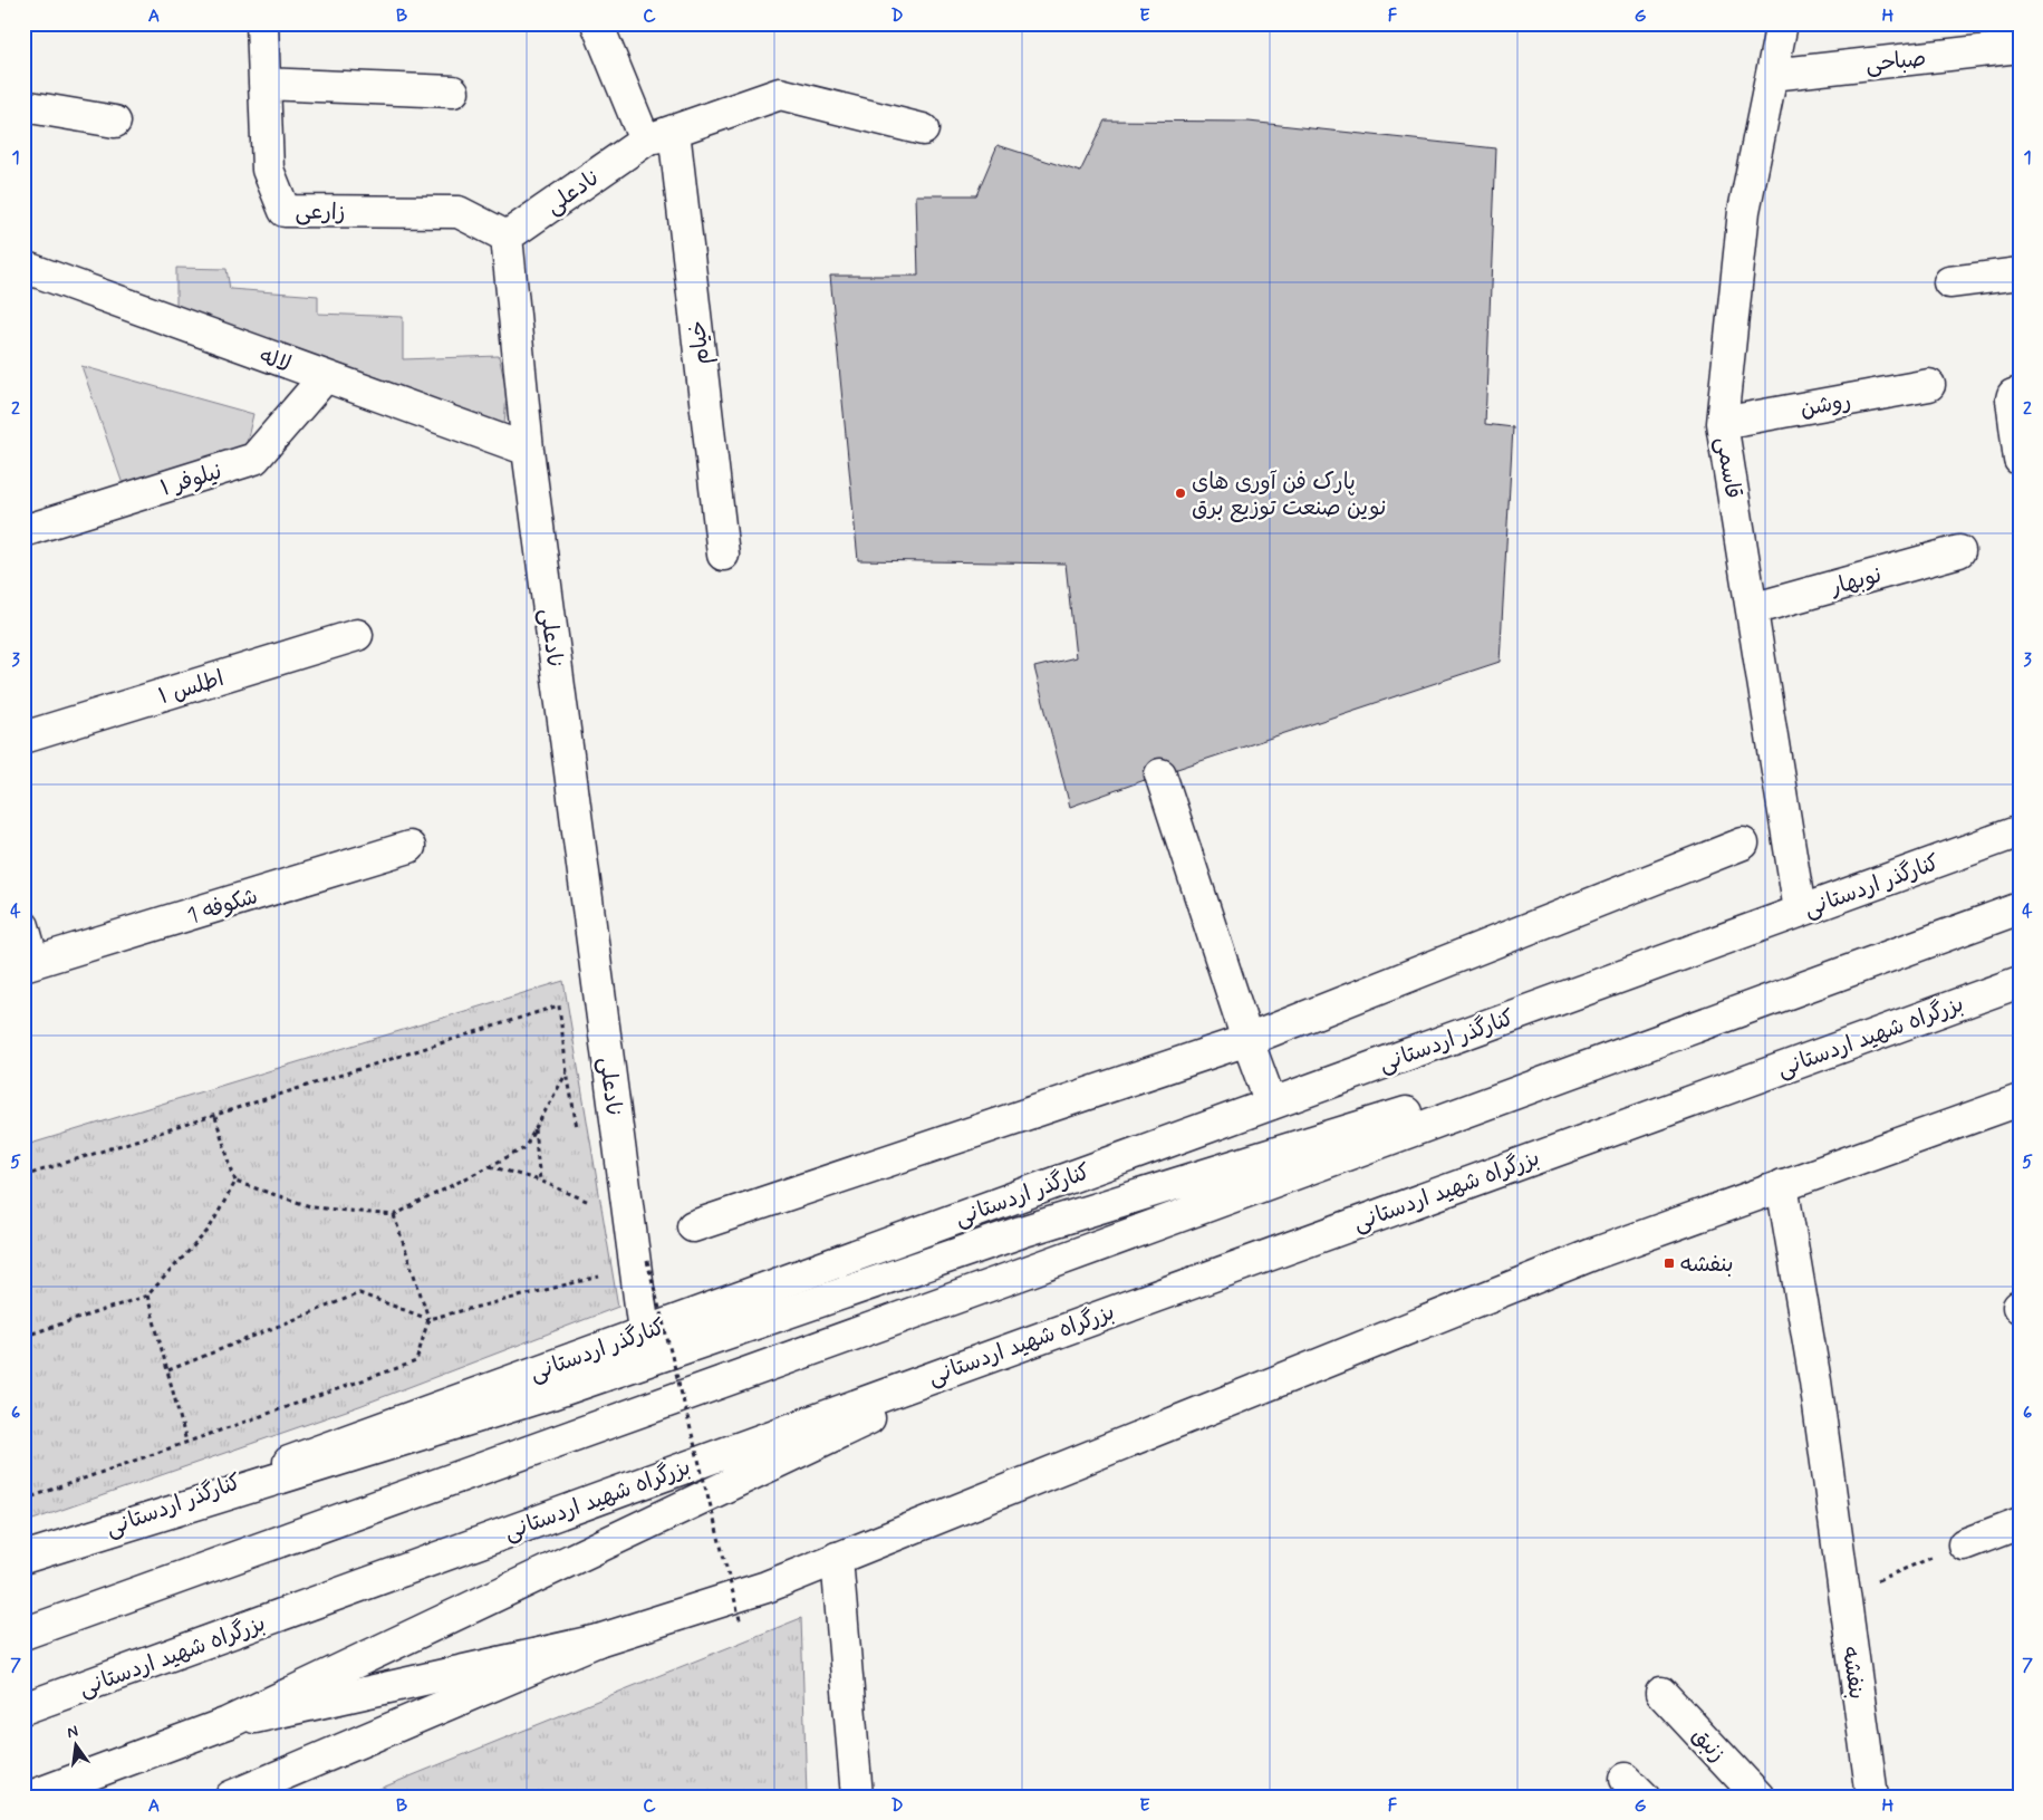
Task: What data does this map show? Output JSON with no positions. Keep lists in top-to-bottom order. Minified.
{"streets":{"main road":["صباحی","نادعلی","زارعی","خیام","لاله","روشن","قاسمی","نیلوفر ۱","نوبهار","اطلس ۱","کنارگذر اردستانی","شکوفه 1","بزرگراه شهید اردستانی","بنفشه","زنبق"]},"crossings":[["صباحی","قاسمی"],["نادعلی","زارعی"],["نادعلی","خیام"],["نادعلی","لاله"],["نادعلی","کنارگذر اردستانی"],["لاله","نیلوفر ۱"],["روشن","قاسمی"],["قاسمی","نوبهار"],["قاسمی","کنارگذر اردستانی"]],"places":{"other":["پارک فن آوری های نوین صنعت توزیع برق"],"transit":["بنفشه"]},"north":"top","grid":{"columns":["A","B","C","D","E","F","G","H"],"rows":["1","2","3","4","5","6","7"]}}
